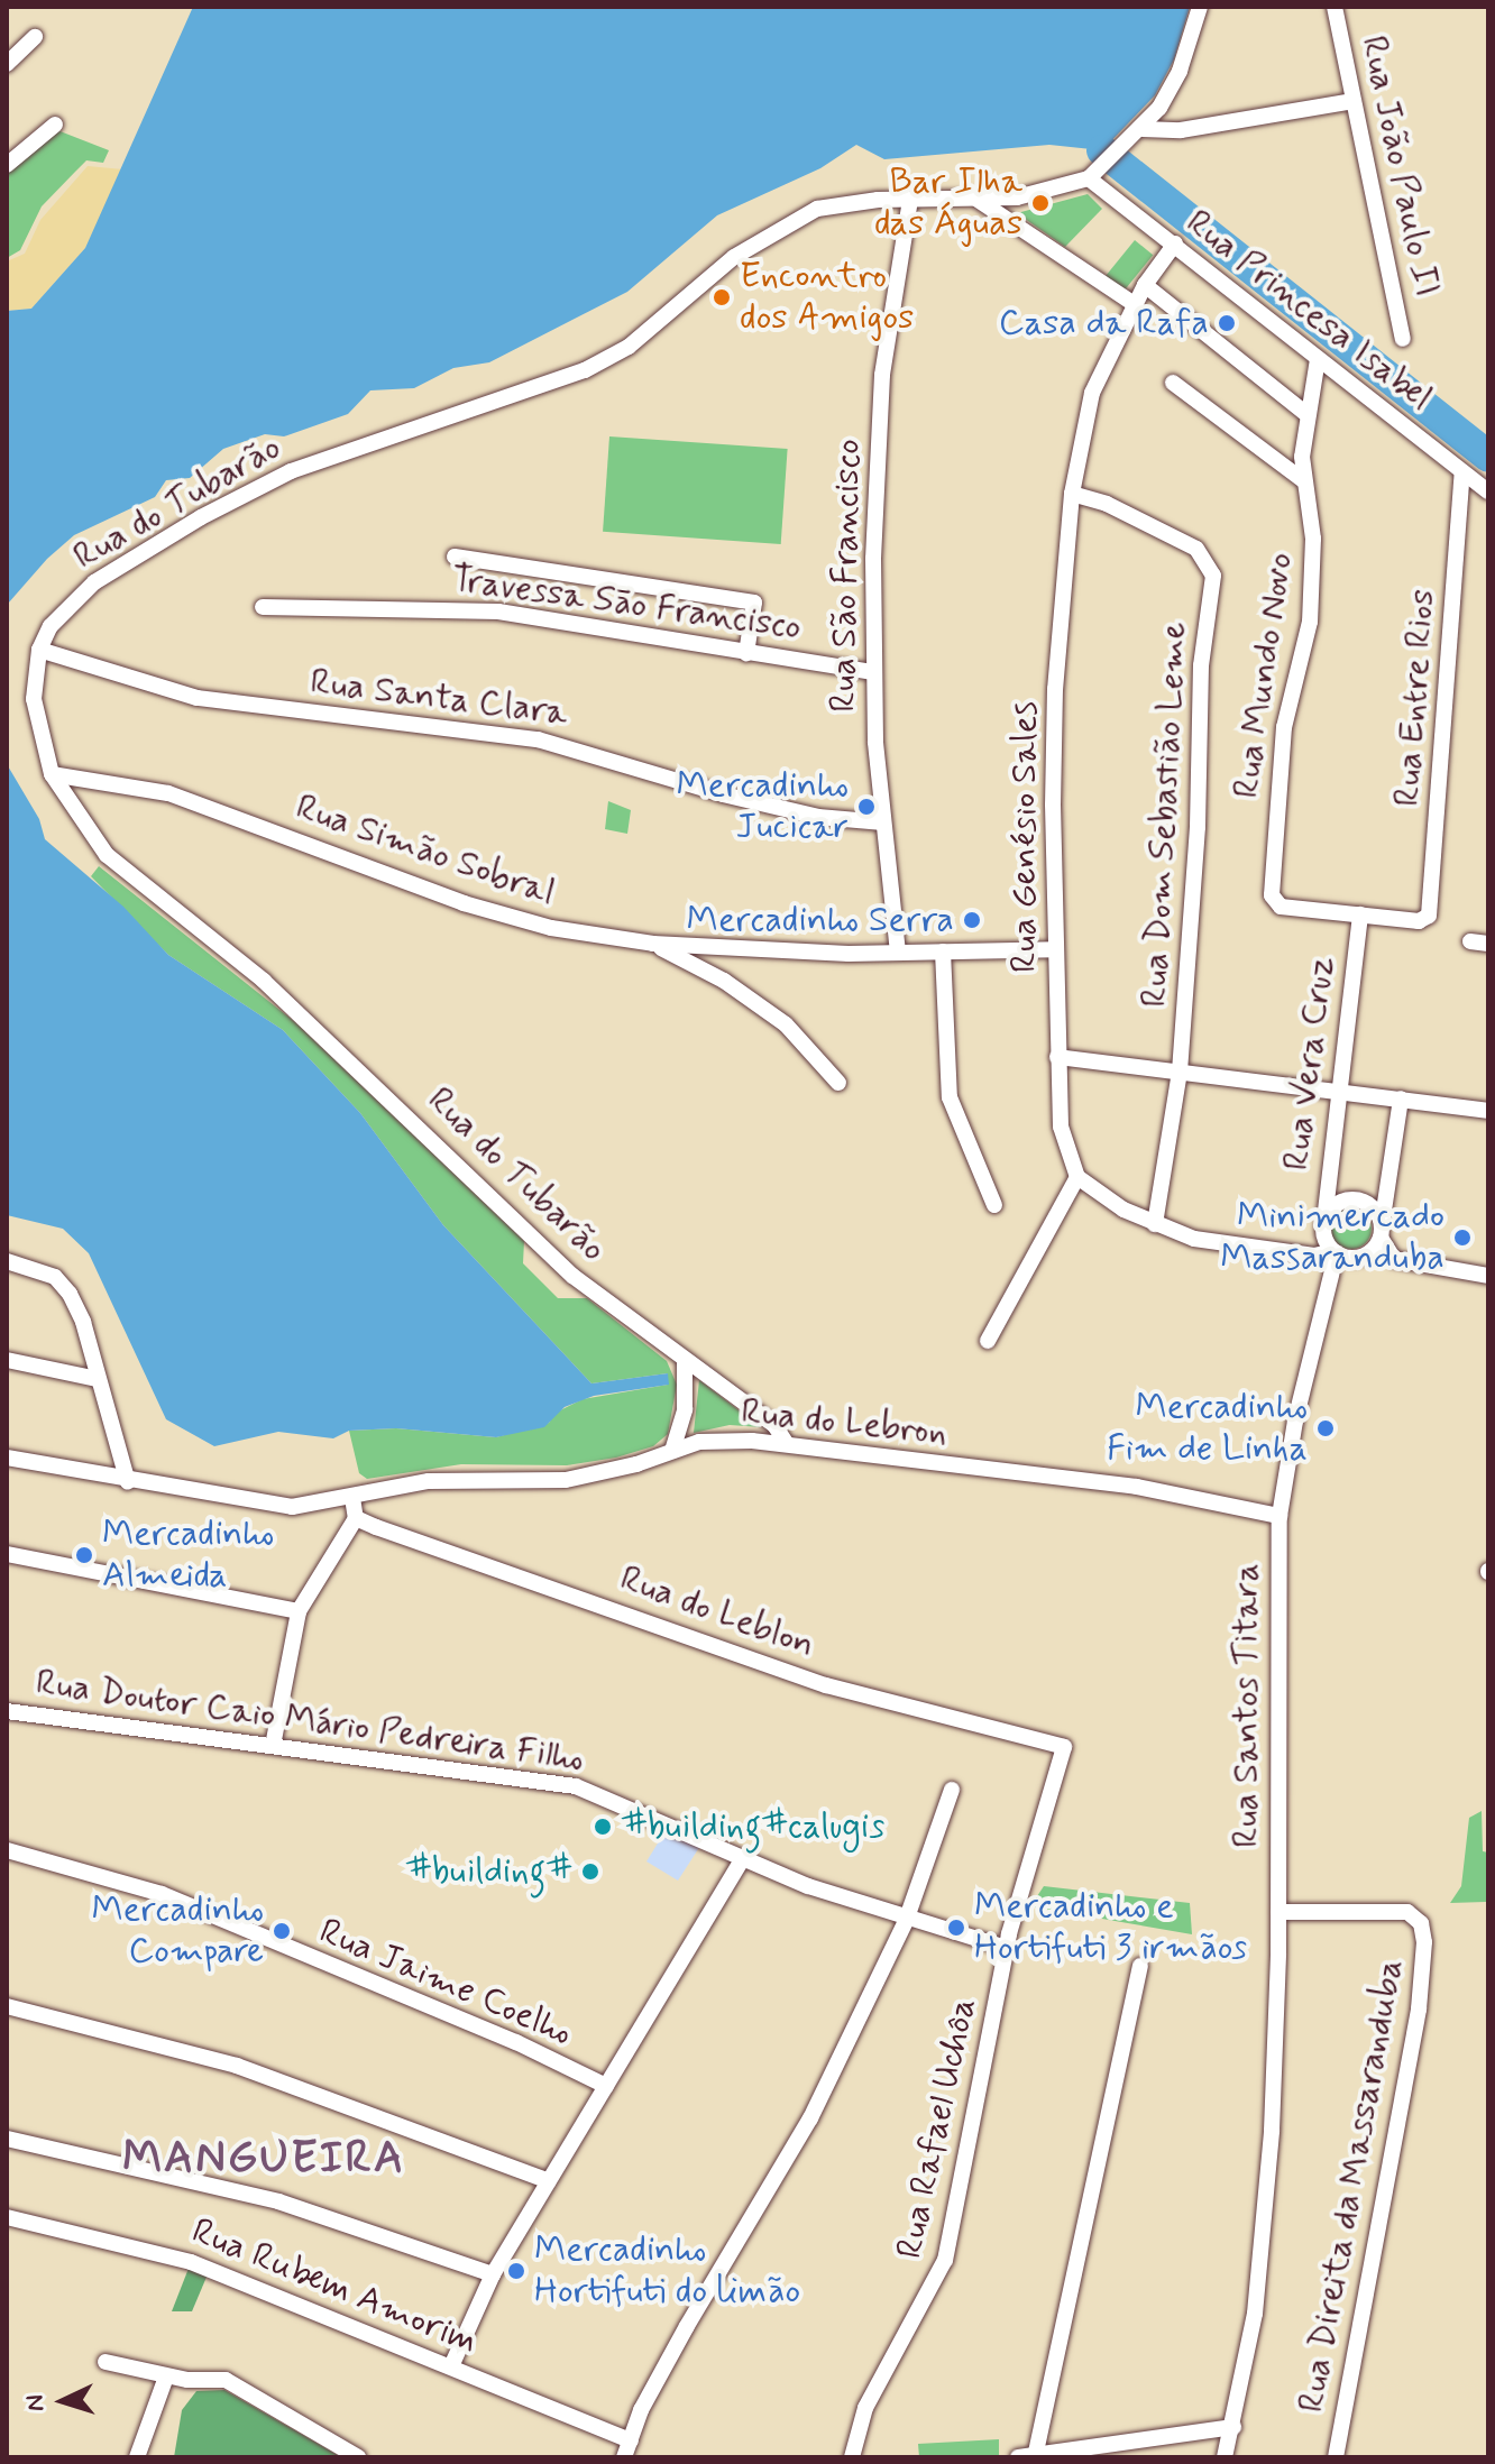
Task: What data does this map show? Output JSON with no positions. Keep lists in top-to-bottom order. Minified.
{"streets":{"street":["Rua João Paulo II","Rua Princesa Isabel","Rua do Tubarão","Rua São Francisco","Travessa Sāo Francisco","Rua Mundo Novo","Rua Santa Clara","Rua Entre Rios","Rua Dom Sebastião Leme","Rua Genésio Sales","Rua Simão Sobral","Rua Vera Cruz","Rua do Lebron","Rua do Leblon","Rua Santos Titara","Rua Doutor Caio Mário Pedreira Filho","Rua Jaime Coelho","Rua Rafael Uchôa","Rua Direita da Massaranduba","Rua Rubem Amorim"]},"crossings":[["Rua Princesa Isabel","Rua do Tubarão"],["Rua Princesa Isabel","Rua Mundo Novo"],["Rua Princesa Isabel","Rua Entre Rios"],["Rua Princesa Isabel","Rua Genésio Sales"],["Rua do Tubarão","Rua São Francisco"],["Rua do Tubarão","Rua Santa Clara"],["Rua do Tubarão","Rua Simão Sobral"],["Rua do Tubarão","Rua do Lebron"],["Rua São Francisco","Travessa Sāo Francisco"],["Rua São Francisco","Rua Santa Clara"],["Rua São Francisco","Rua Simão Sobral"],["Rua Mundo Novo","Rua Entre Rios"],["Rua Mundo Novo","Rua Vera Cruz"],["Rua Entre Rios","Rua Vera Cruz"],["Rua Dom Sebastião Leme","Rua Genésio Sales"],["Rua Genésio Sales","Rua Simão Sobral"],["Rua Vera Cruz","Rua Santos Titara"],["Rua do Lebron","Rua Santos Titara"],["Rua do Leblon","Rua Rafael Uchôa"],["Rua Santos Titara","Rua Direita da Massaranduba"],["Rua Doutor Caio Mário Pedreira Filho","Rua Rafael Uchôa"]],"districts":["MANGUEIRA"],"places":["Bar Ilha das Águas","Encontro dos Amigos","Casa da Rafa","Mercadinho Jucicar","Mercadinho Serra","Minimercado Massaranduba","Mercadinho Fim de Linha","Mercadinho Almeida","#building#calugis","#building#","Mercadinho e Hortifuti 3 irmãos","Mercadinho Compare","Mercadinho Hortifuti do limão"],"north":"left"}
